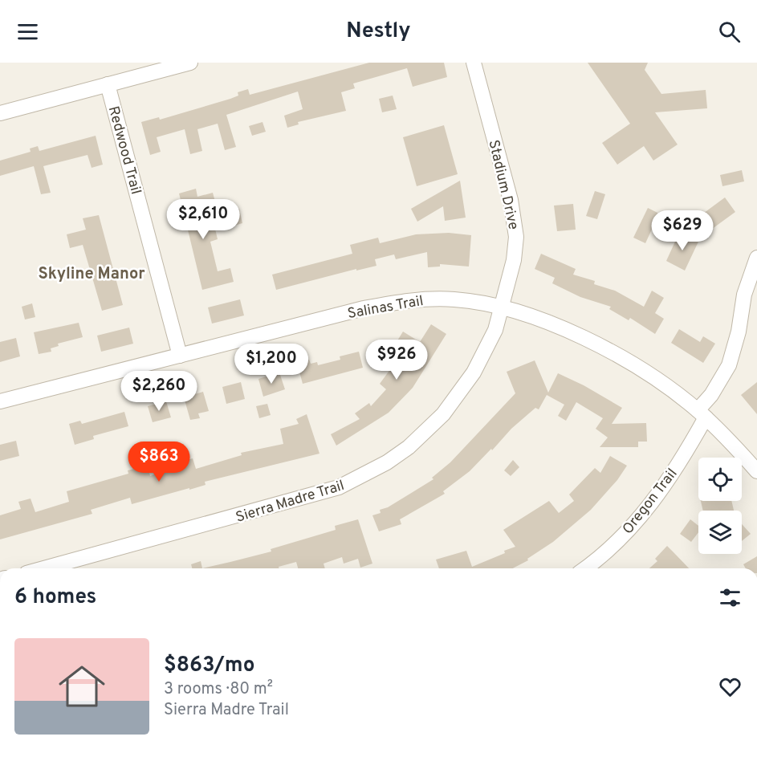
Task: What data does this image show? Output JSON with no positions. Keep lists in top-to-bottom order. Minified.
{"streets":{"street":["Redwood Trail","Stadium Drive","Salinas Trail","Sierra Madre Trail","Oregon Trail"]},"crossings":[["Redwood Trail","Salinas Trail"],["Stadium Drive","Salinas Trail"],["Stadium Drive","Sierra Madre Trail"],["Salinas Trail","Sierra Madre Trail"],["Salinas Trail","Oregon Trail"]],"districts":["Skyline Manor"],"page":{"header":"Nestly","price":["$2,610","$629","$926","$1,200","$2,260","$863"],"heading":"6 homes","list":[{"name":"$863/mo","note":"3 rooms · 80 m² · Sierra Madre Trail"}]}}
